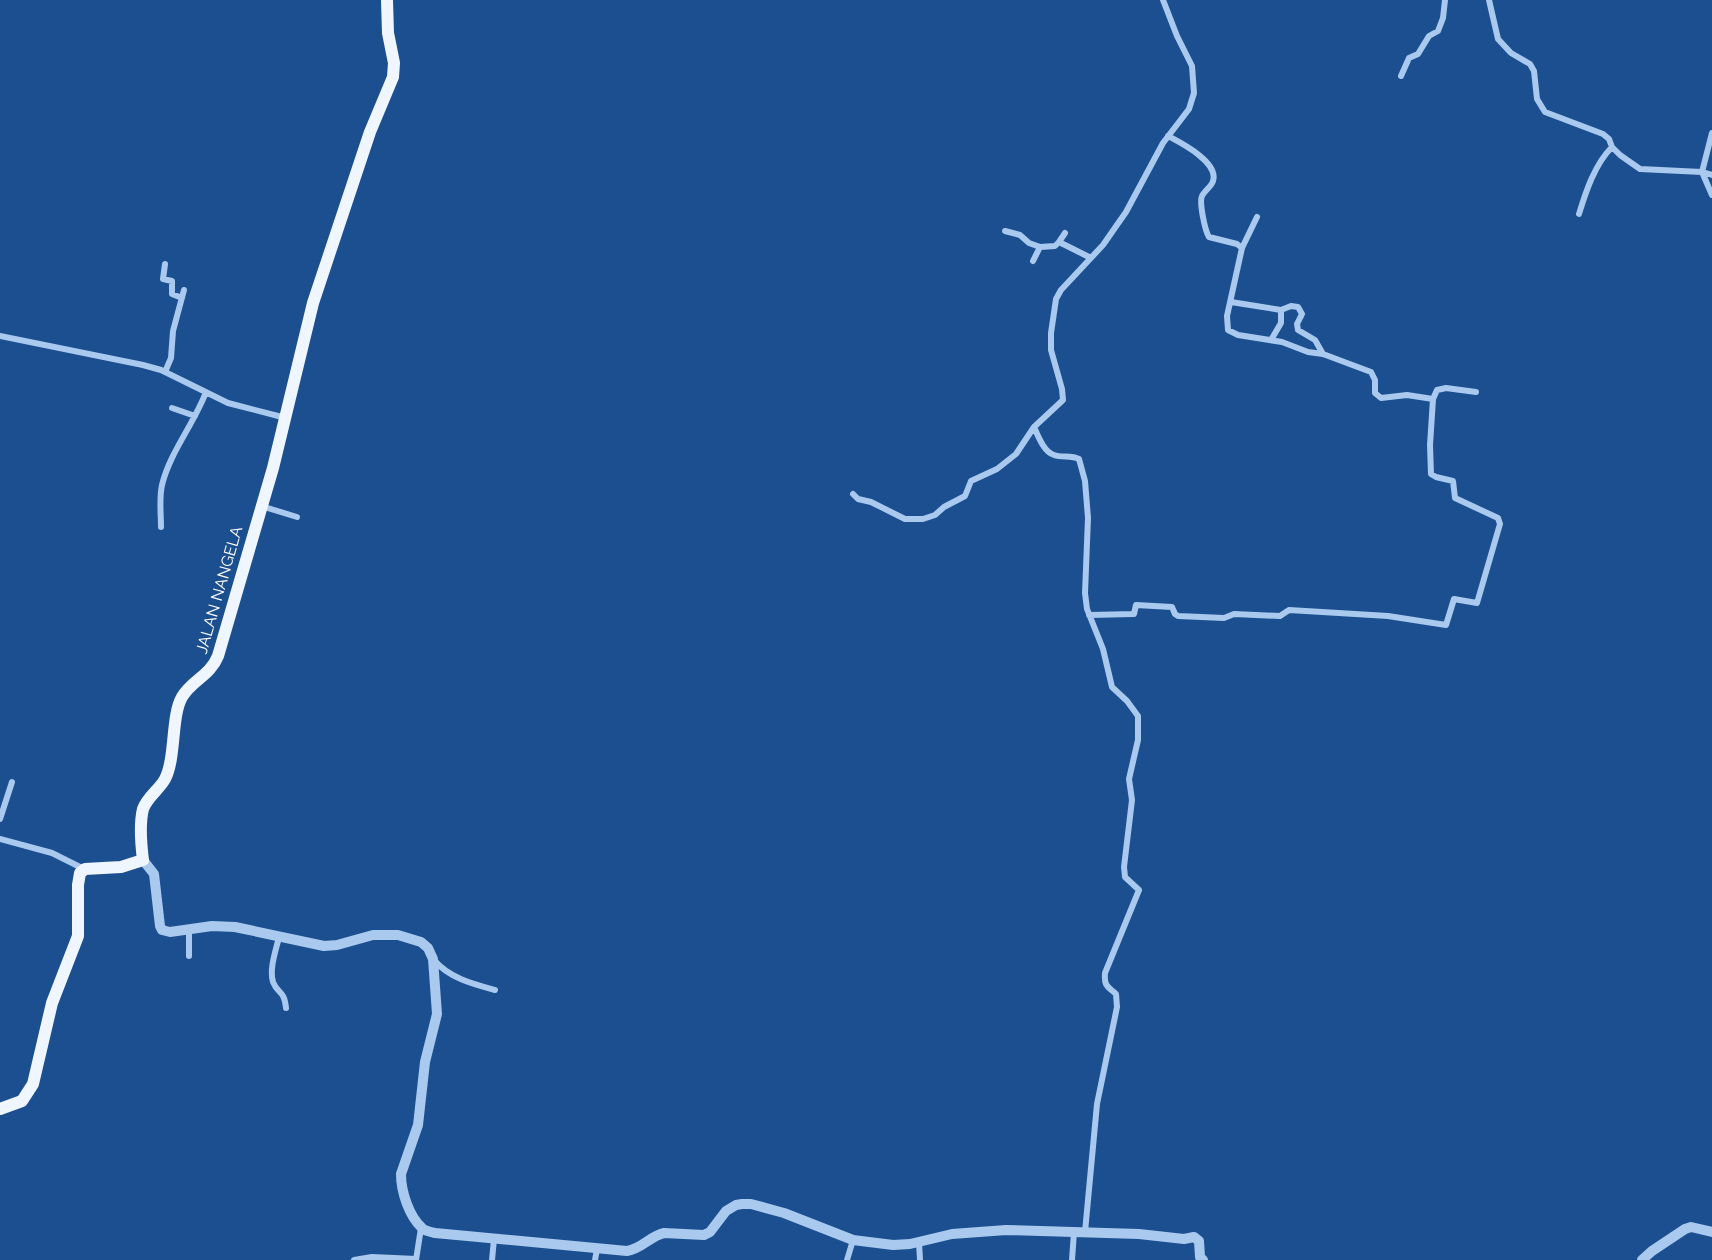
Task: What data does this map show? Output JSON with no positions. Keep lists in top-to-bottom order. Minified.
{"streets":{"main road":["JALAN NANGELA"]}}
